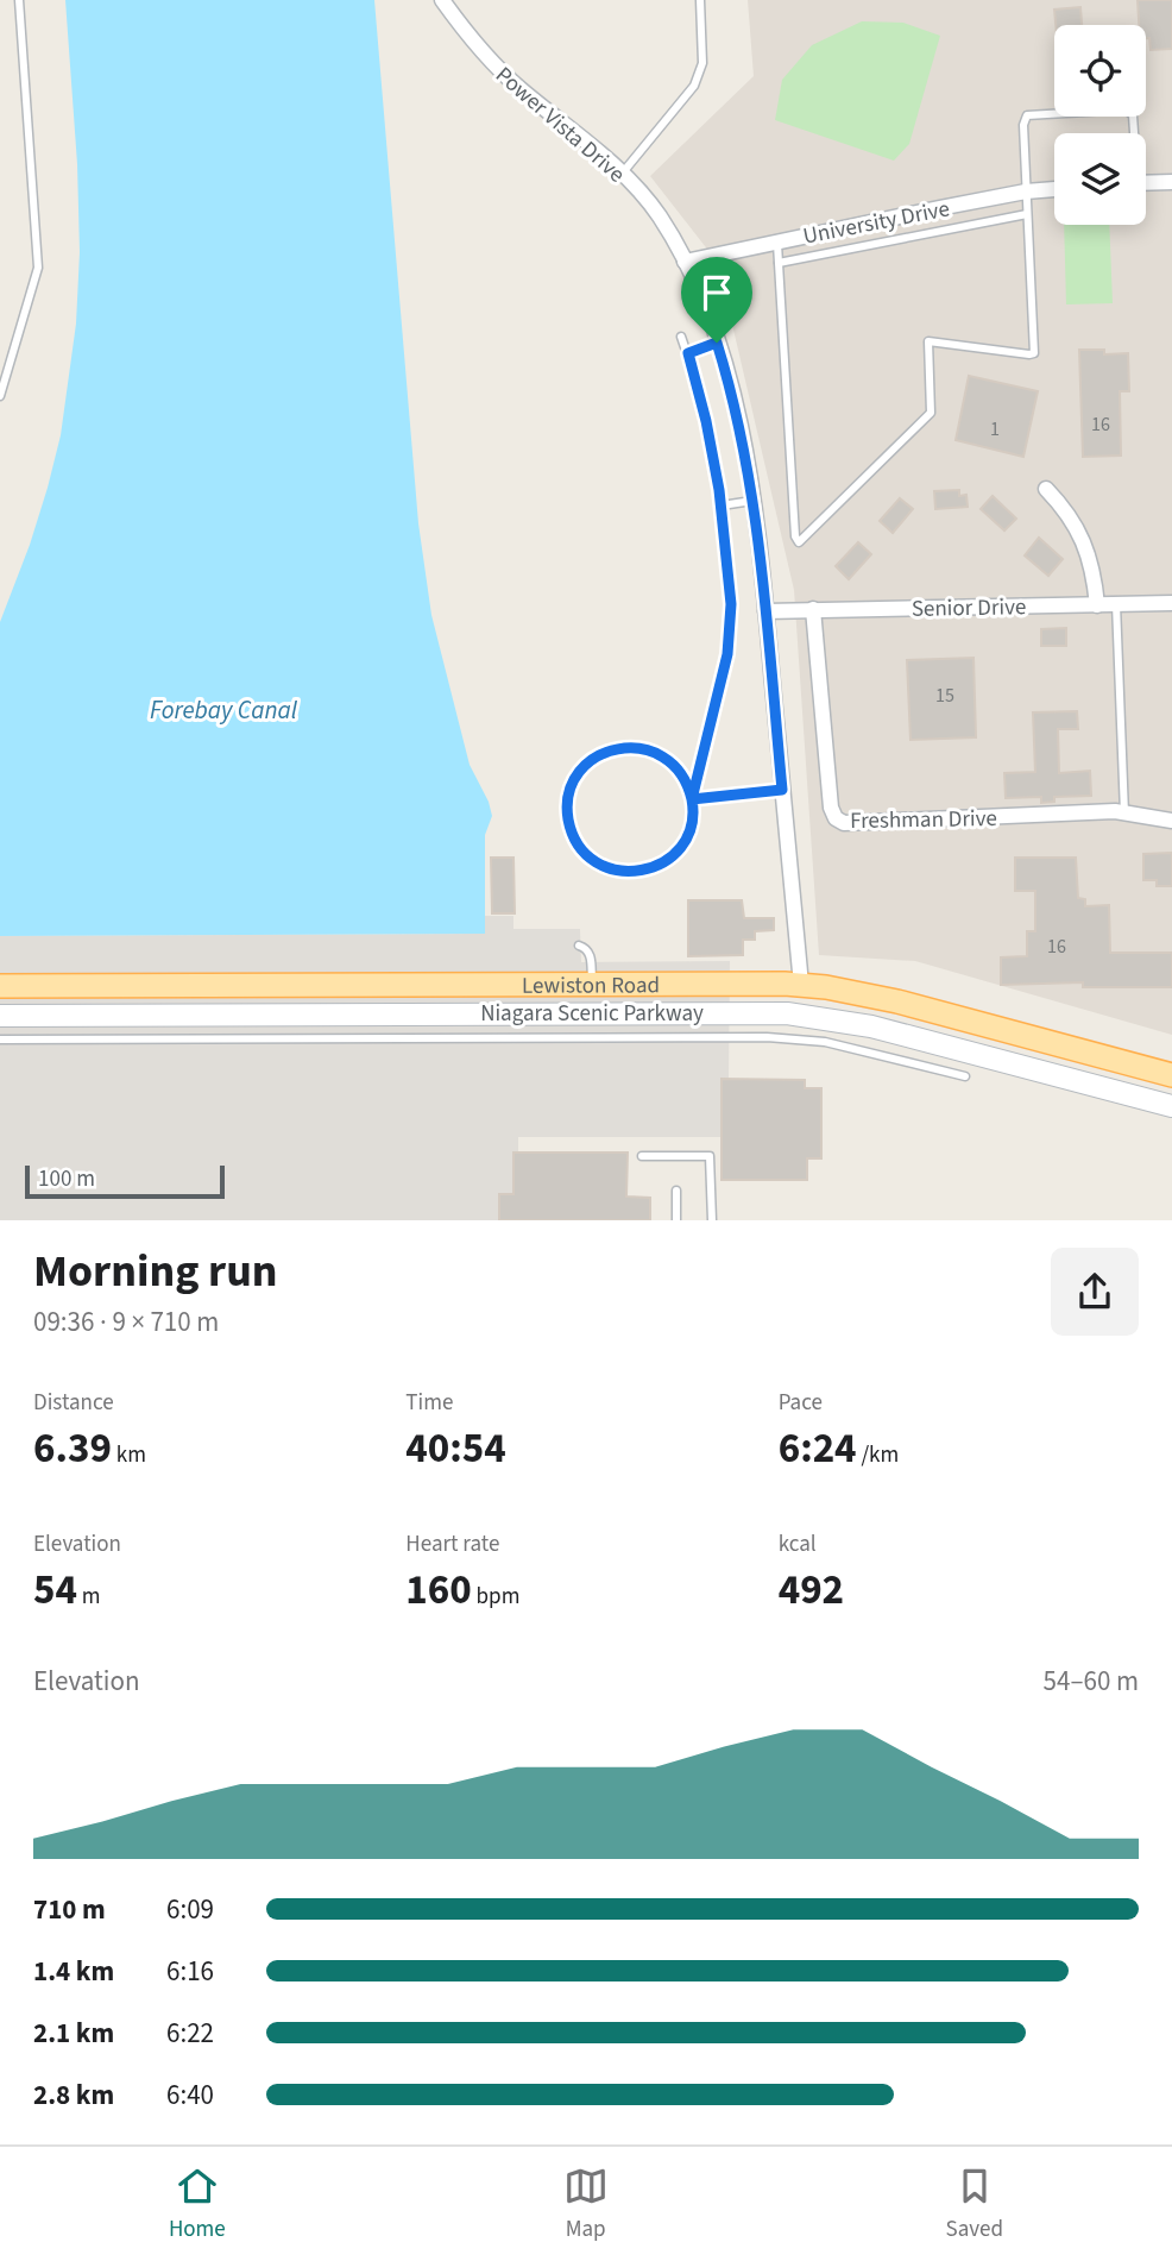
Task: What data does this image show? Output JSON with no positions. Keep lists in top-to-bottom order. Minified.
{"streets":{"main road":["Lewiston Road","Niagara Scenic Parkway"],"street":["Power Vista Drive","University Drive","Senior Drive","Freshman Drive"]},"crossings":[["Power Vista Drive","University Drive"],["Power Vista Drive","Senior Drive"],["Power Vista Drive","Lewiston Road"],["Senior Drive","Freshman Drive"]],"water":["Forebay Canal"],"house_numbers":["16","1","15","16"],"scale_bar":"100 m","page":{"scale":"100 m","heading":["Morning run","09:36 · 9 × 710 m"],"stats":[["Distance","6.39 km"],["Time","40:54"],["Pace","6:24 /km"],["Elevation","54 m"],["Heart rate","160 bpm"],["kcal","492"]],"chart":["Elevation","54–60 m"],"list":[{"name":"710 m","note":"6:09"},{"name":"1.4 km","note":"6:16"},{"name":"2.1 km","note":"6:22"},{"name":"2.8 km","note":"6:40"}],"tabs":["Home","Map","Saved"]}}
